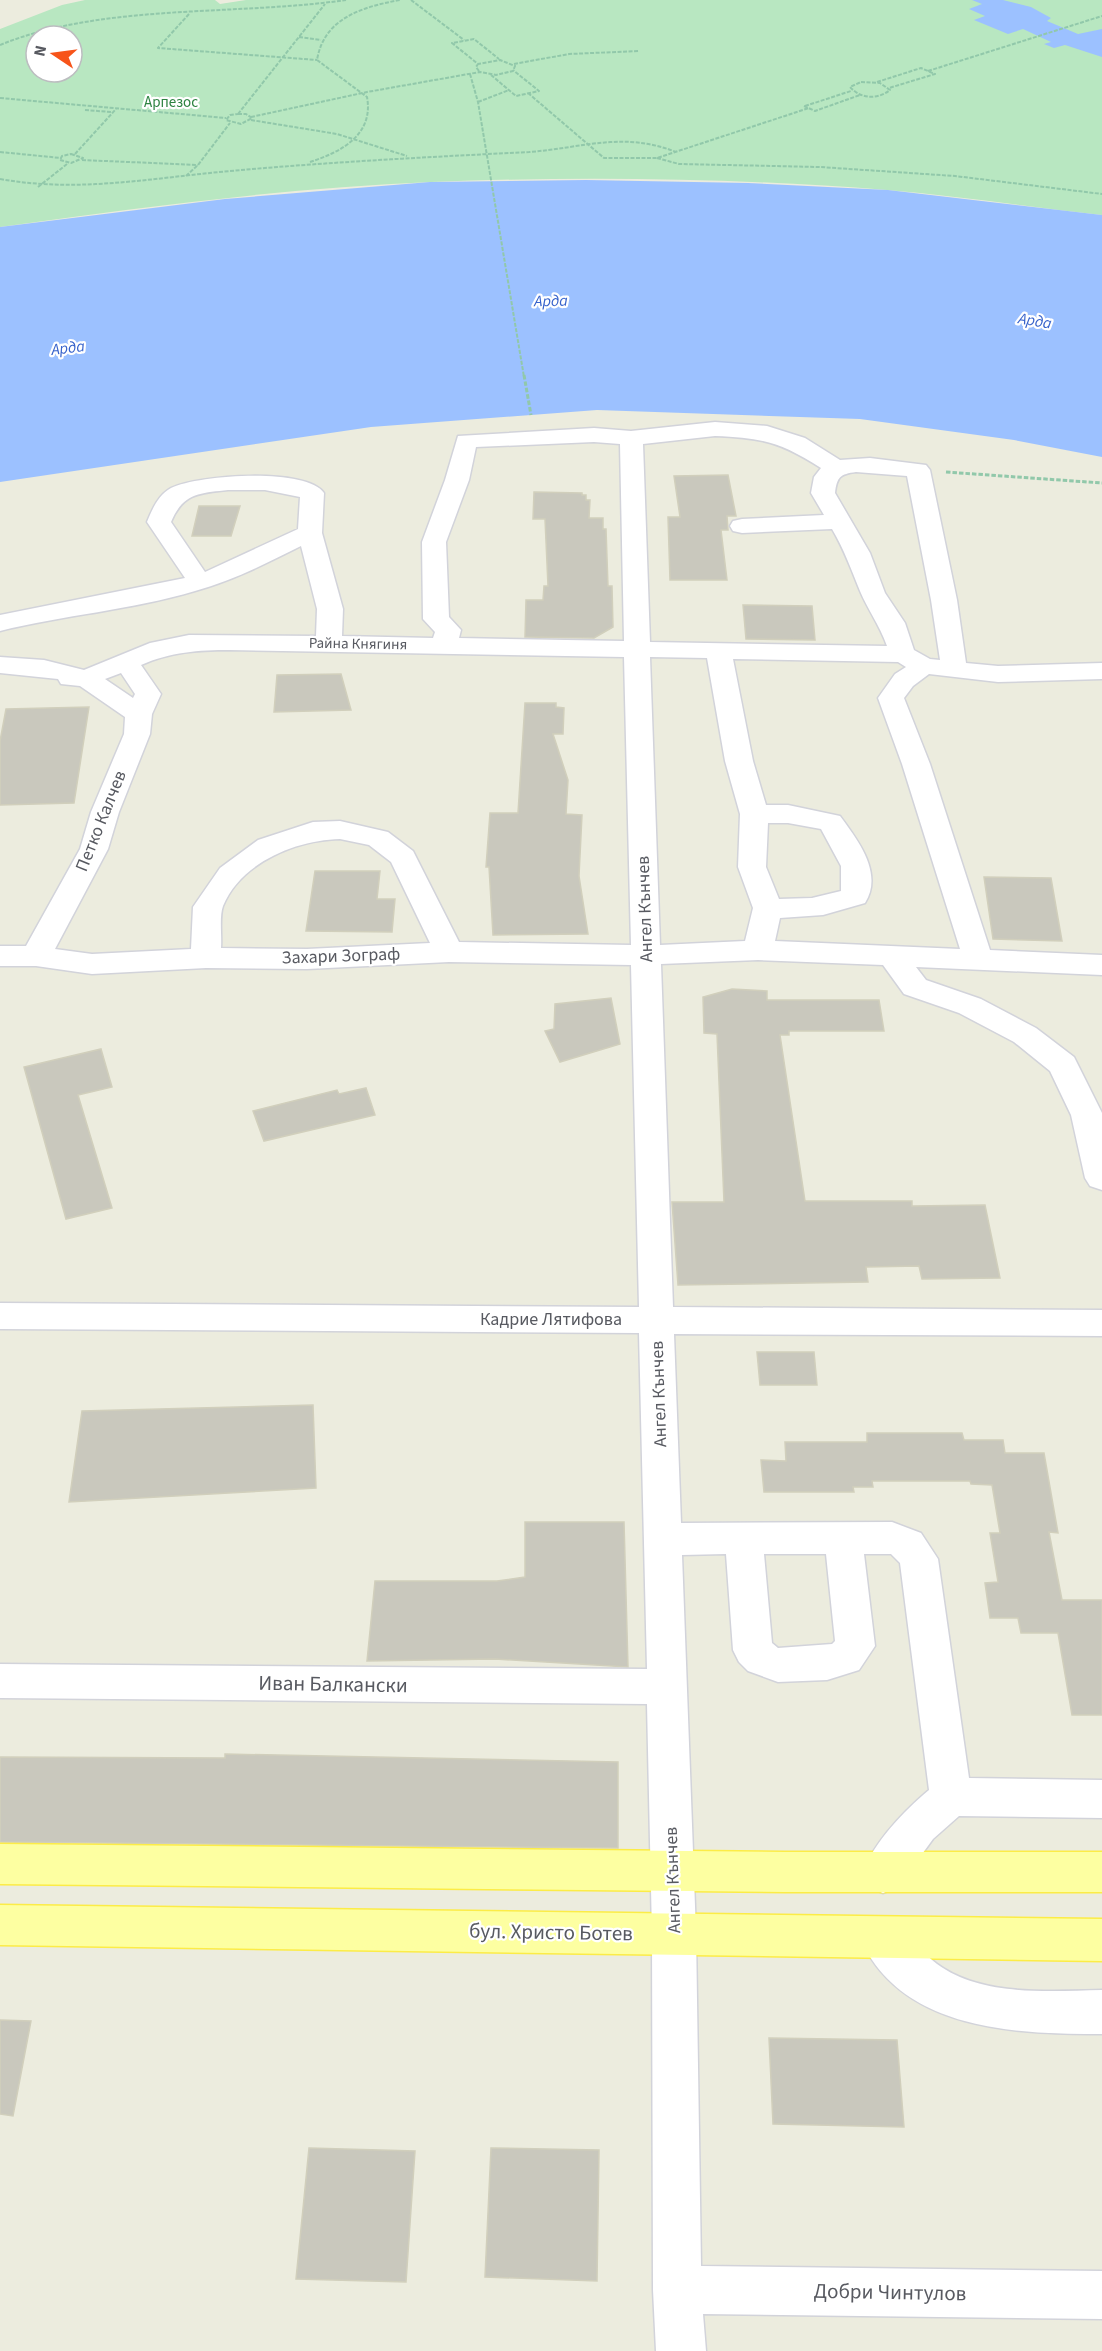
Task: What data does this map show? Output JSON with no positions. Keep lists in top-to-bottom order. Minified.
{"streets":{"main road":["бул. Христо Ботев"],"street":["Райна Княгиня","Петко Калчев","Ангел Кънчев","Захари Зограф","Кадрие Лятифова","Иван Балкански","Добри Чинтулов"]},"crossings":[["Райна Княгиня","Петко Калчев"],["Райна Княгиня","Ангел Кънчев"],["Петко Калчев","Захари Зограф"],["Ангел Кънчев","Захари Зограф"],["Ангел Кънчев","Кадрие Лятифова"],["Ангел Кънчев","Иван Балкански"],["Ангел Кънчев","бул. Христо Ботев"],["Ангел Кънчев","Добри Чинтулов"]],"water":["Арда"],"parks":["Арпезос"],"north":"left"}
